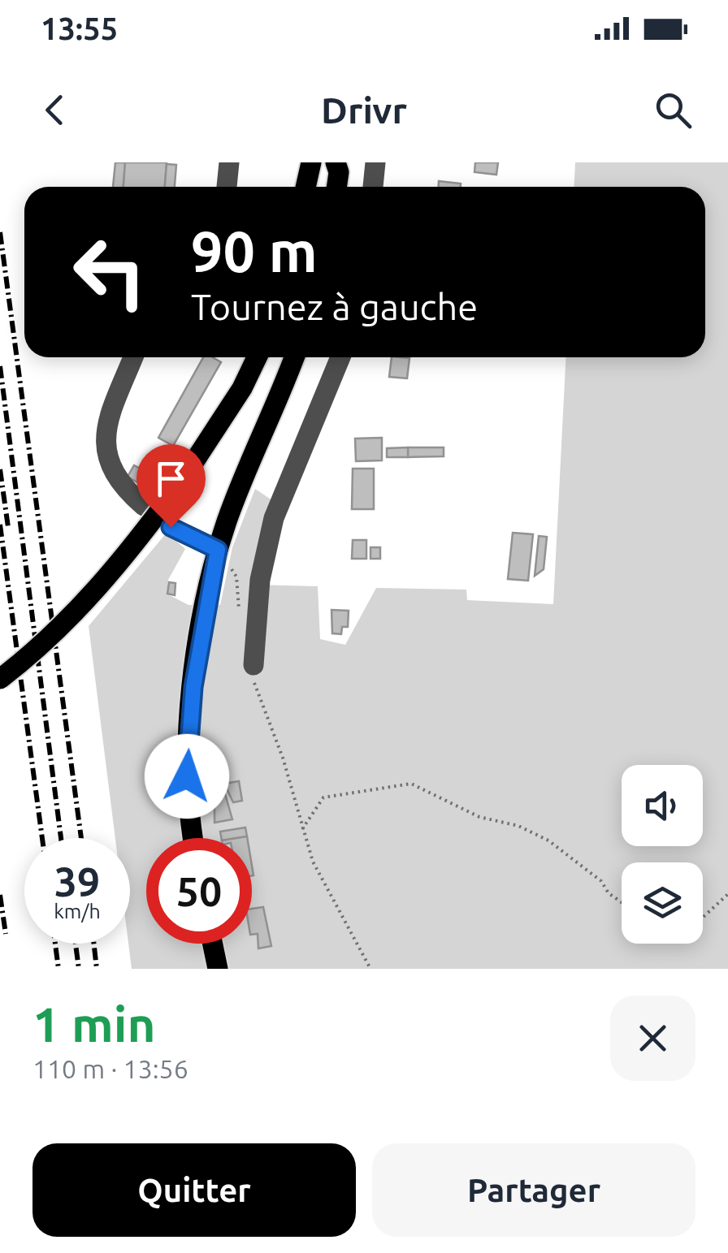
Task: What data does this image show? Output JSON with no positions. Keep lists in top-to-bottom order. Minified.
{"page":{"status":"13:55","header":"Drivr","turn":["90 m","Tournez à gauche"],"speed":"39 km/h","limit":"50","heading":["1 min","110 m · 13:56"],"buttons":["Quitter","Partager"]}}
